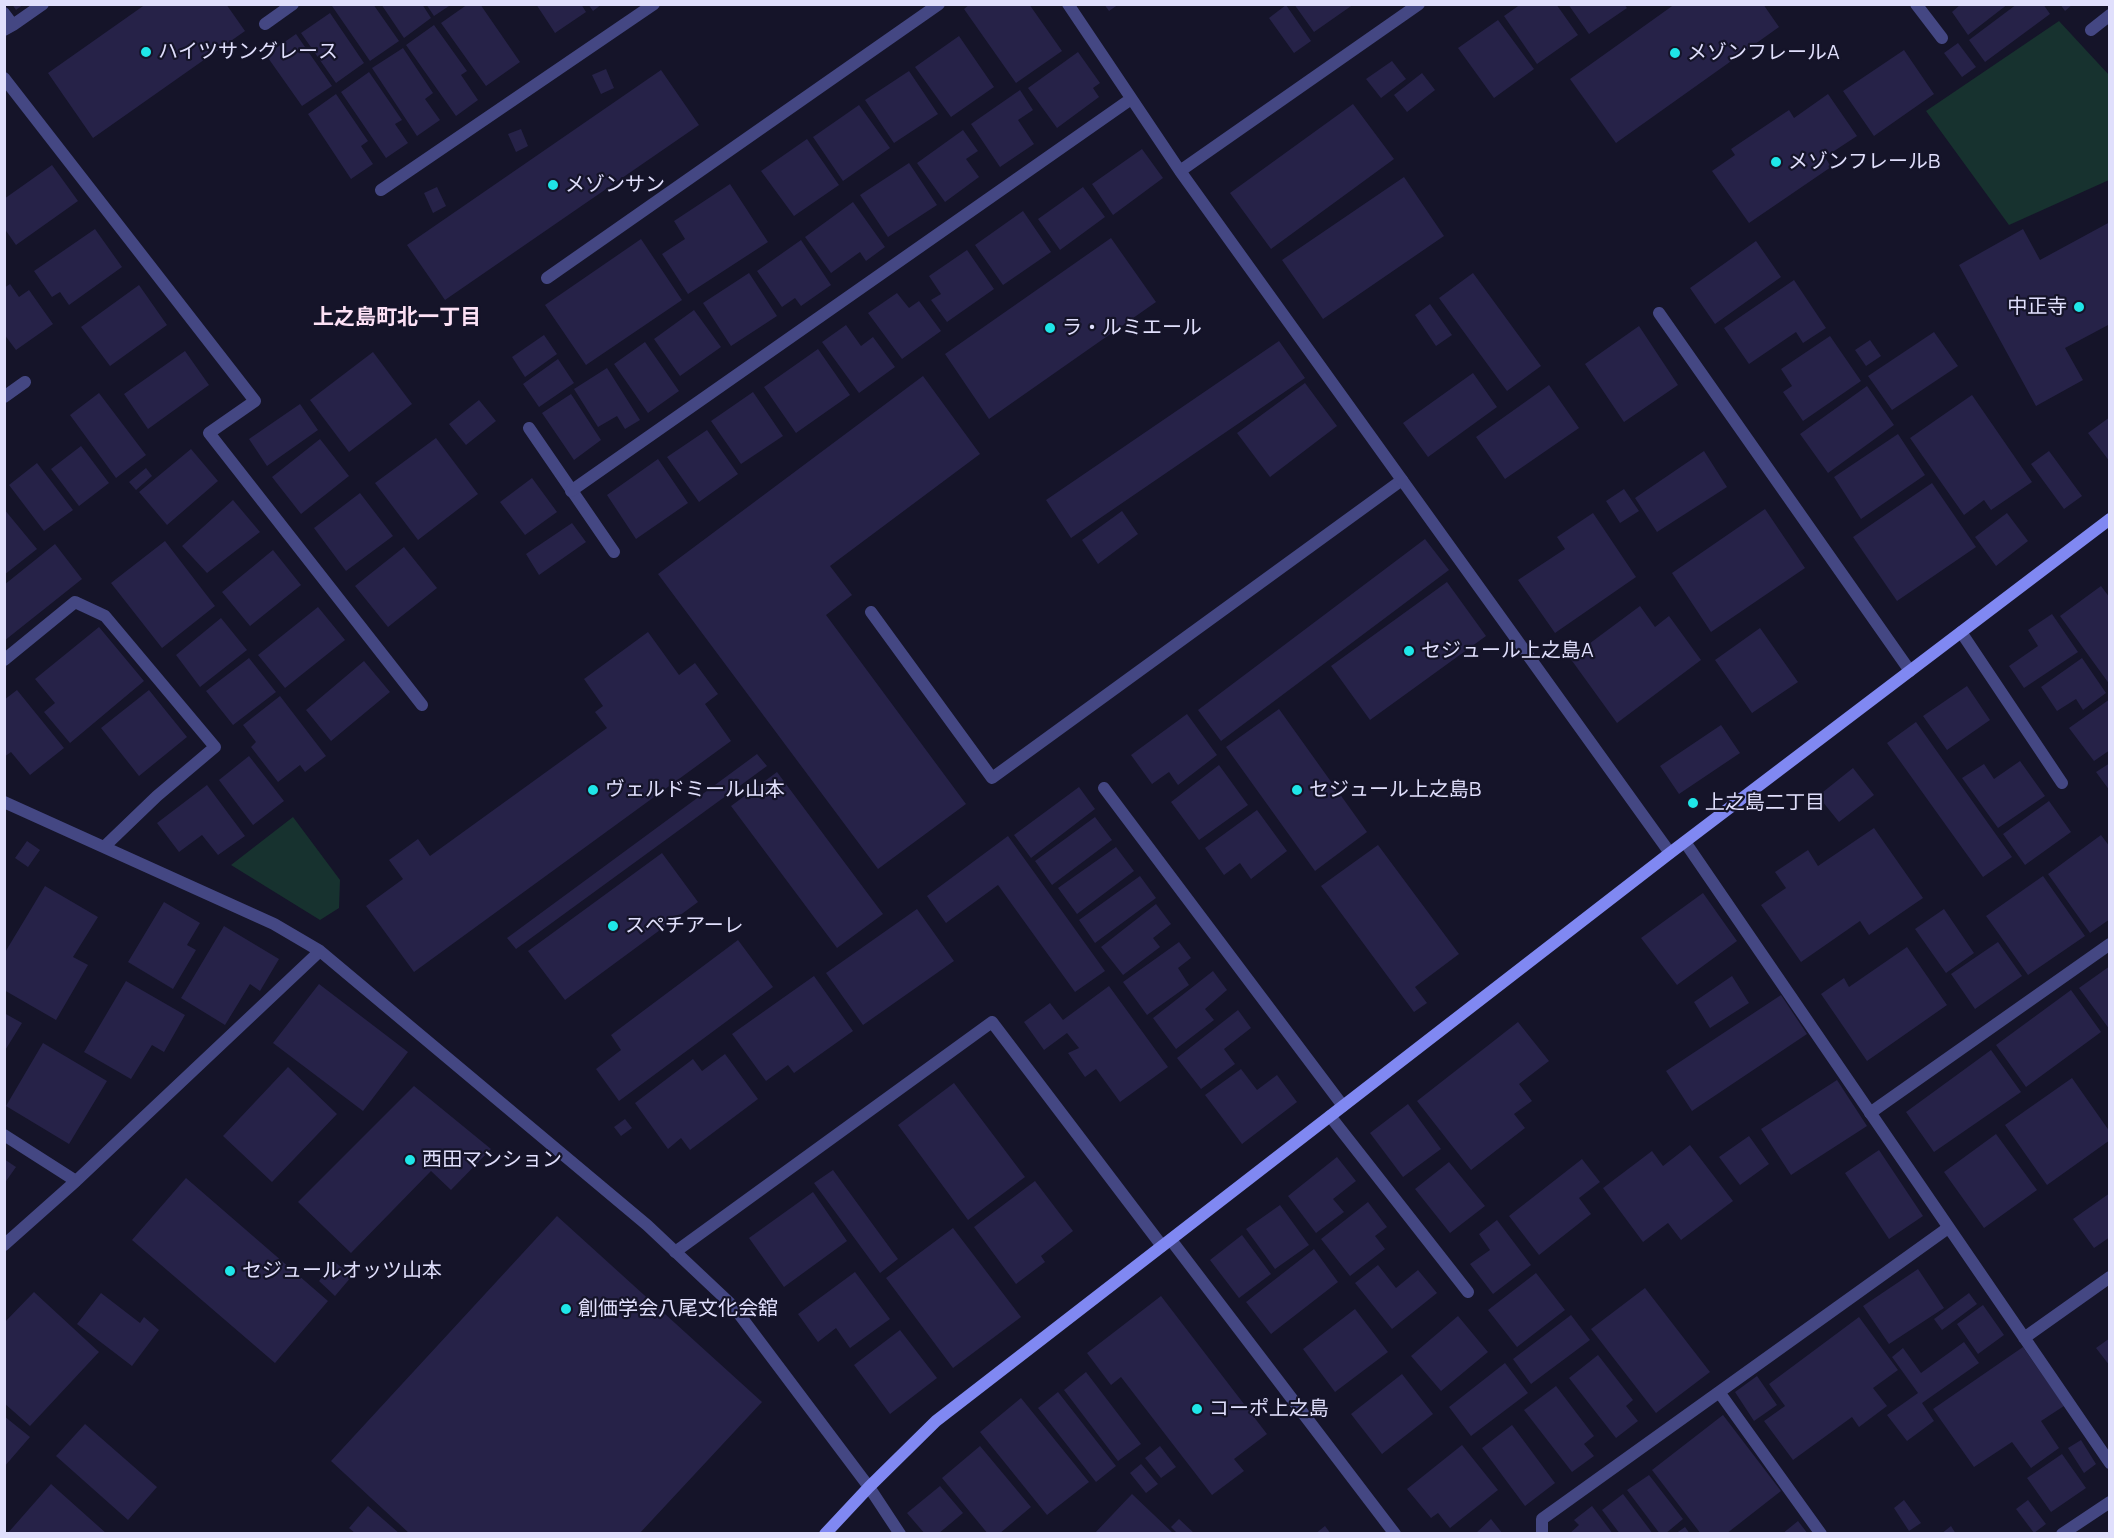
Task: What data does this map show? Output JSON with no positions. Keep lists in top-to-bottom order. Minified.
{"districts":["上之島町北一丁目"],"places":["ハイツサングレース","メゾンフレールA","メゾンフレールB","メゾンサン","中正寺","ラ・ルミエール","セジュール上之島A","ヴェルドミール山本","セジュール上之島B","上之島二丁目","スペチアーレ","西田マンション","セジュールオッツ山本","創価学会八尾文化会舘","コーポ上之島"]}
